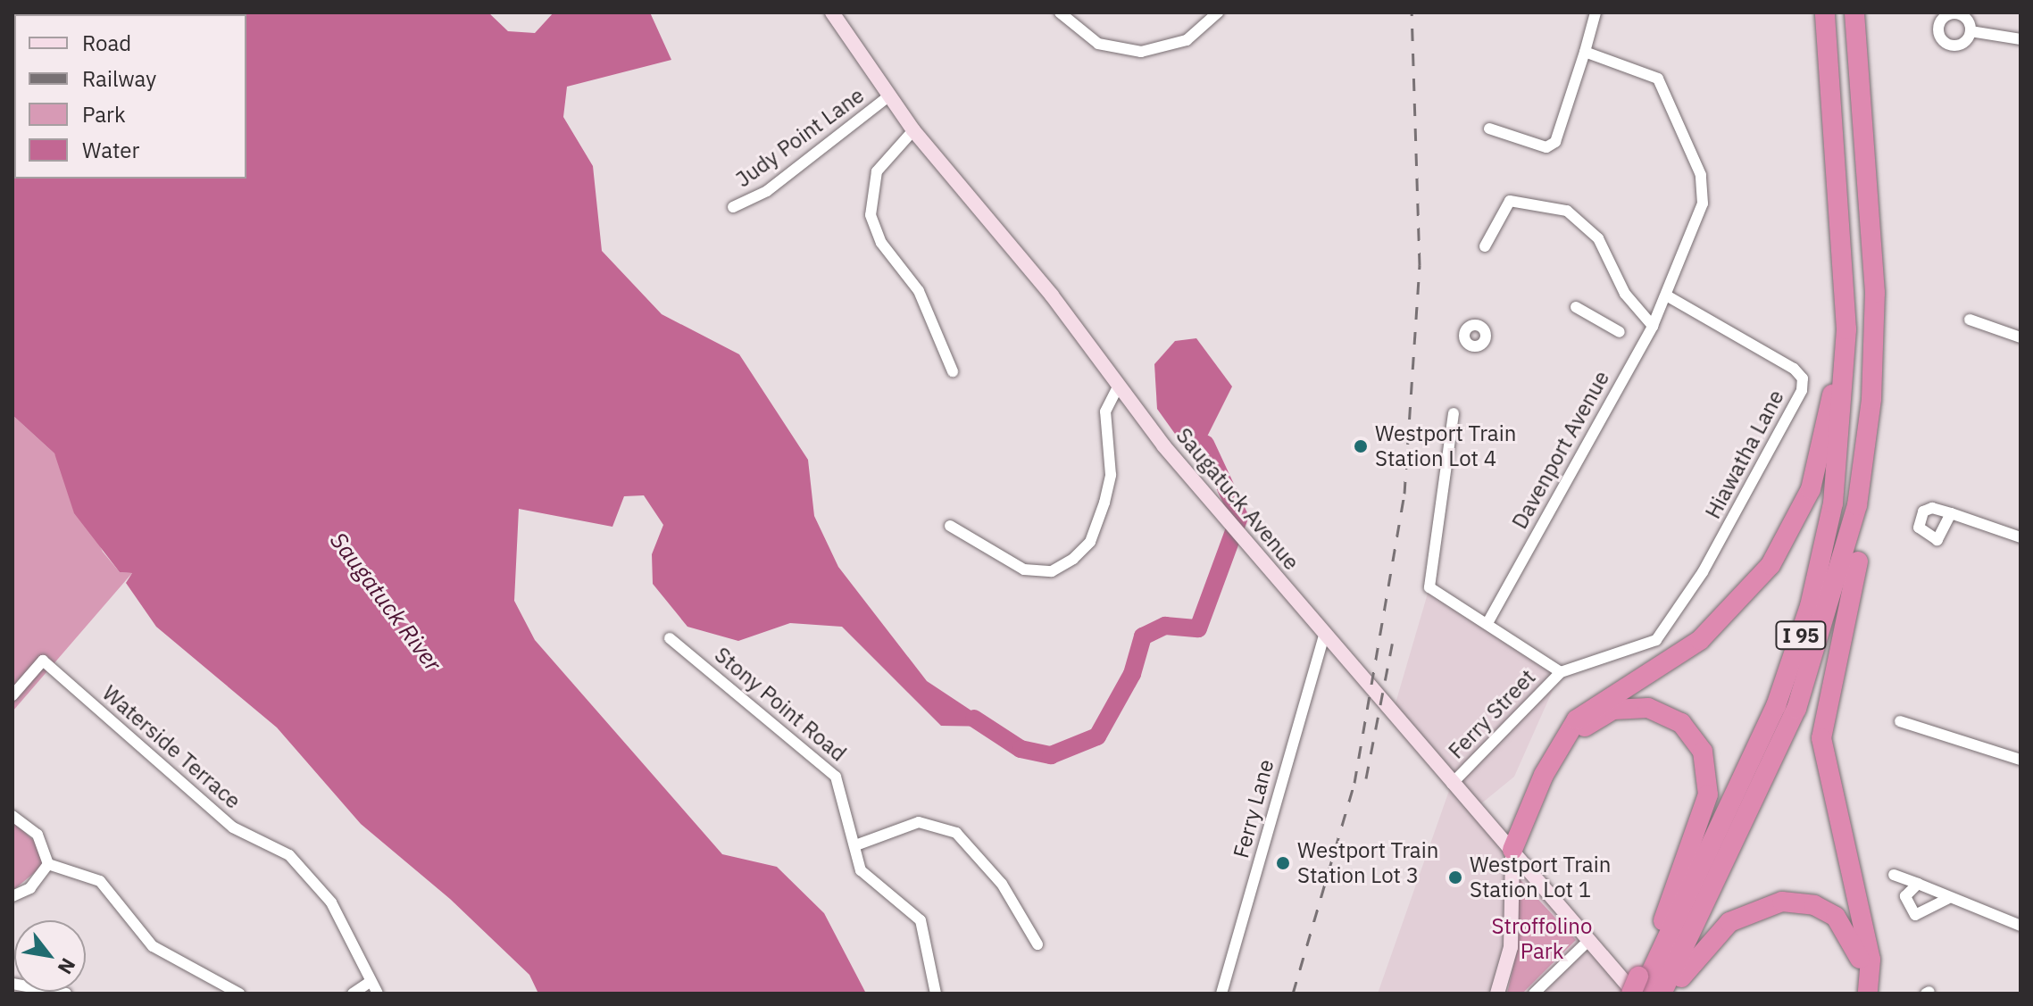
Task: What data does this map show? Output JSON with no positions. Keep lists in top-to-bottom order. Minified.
{"streets":{"highway":["I 95"],"main road":["Saugatuck Avenue"],"street":["Judy Point Lane","Davenport Avenue","Hiawatha Lane","Stony Point Road","Ferry Street","Waterside Terrace","Ferry Lane"]},"crossings":[["Judy Point Lane","Saugatuck Avenue"],["Davenport Avenue","Hiawatha Lane"],["Hiawatha Lane","Ferry Street"],["Saugatuck Avenue","I 95"],["Saugatuck Avenue","Ferry Street"],["Saugatuck Avenue","Ferry Lane"]],"water":["Saugatuck River"],"parks":["Stroffolino Park"],"places":["Westport Train Station Lot 4","Westport Train Station Lot 3","Westport Train Station Lot 1"],"legend":["Road","Railway","Park","Water"],"north":"bottom right"}
